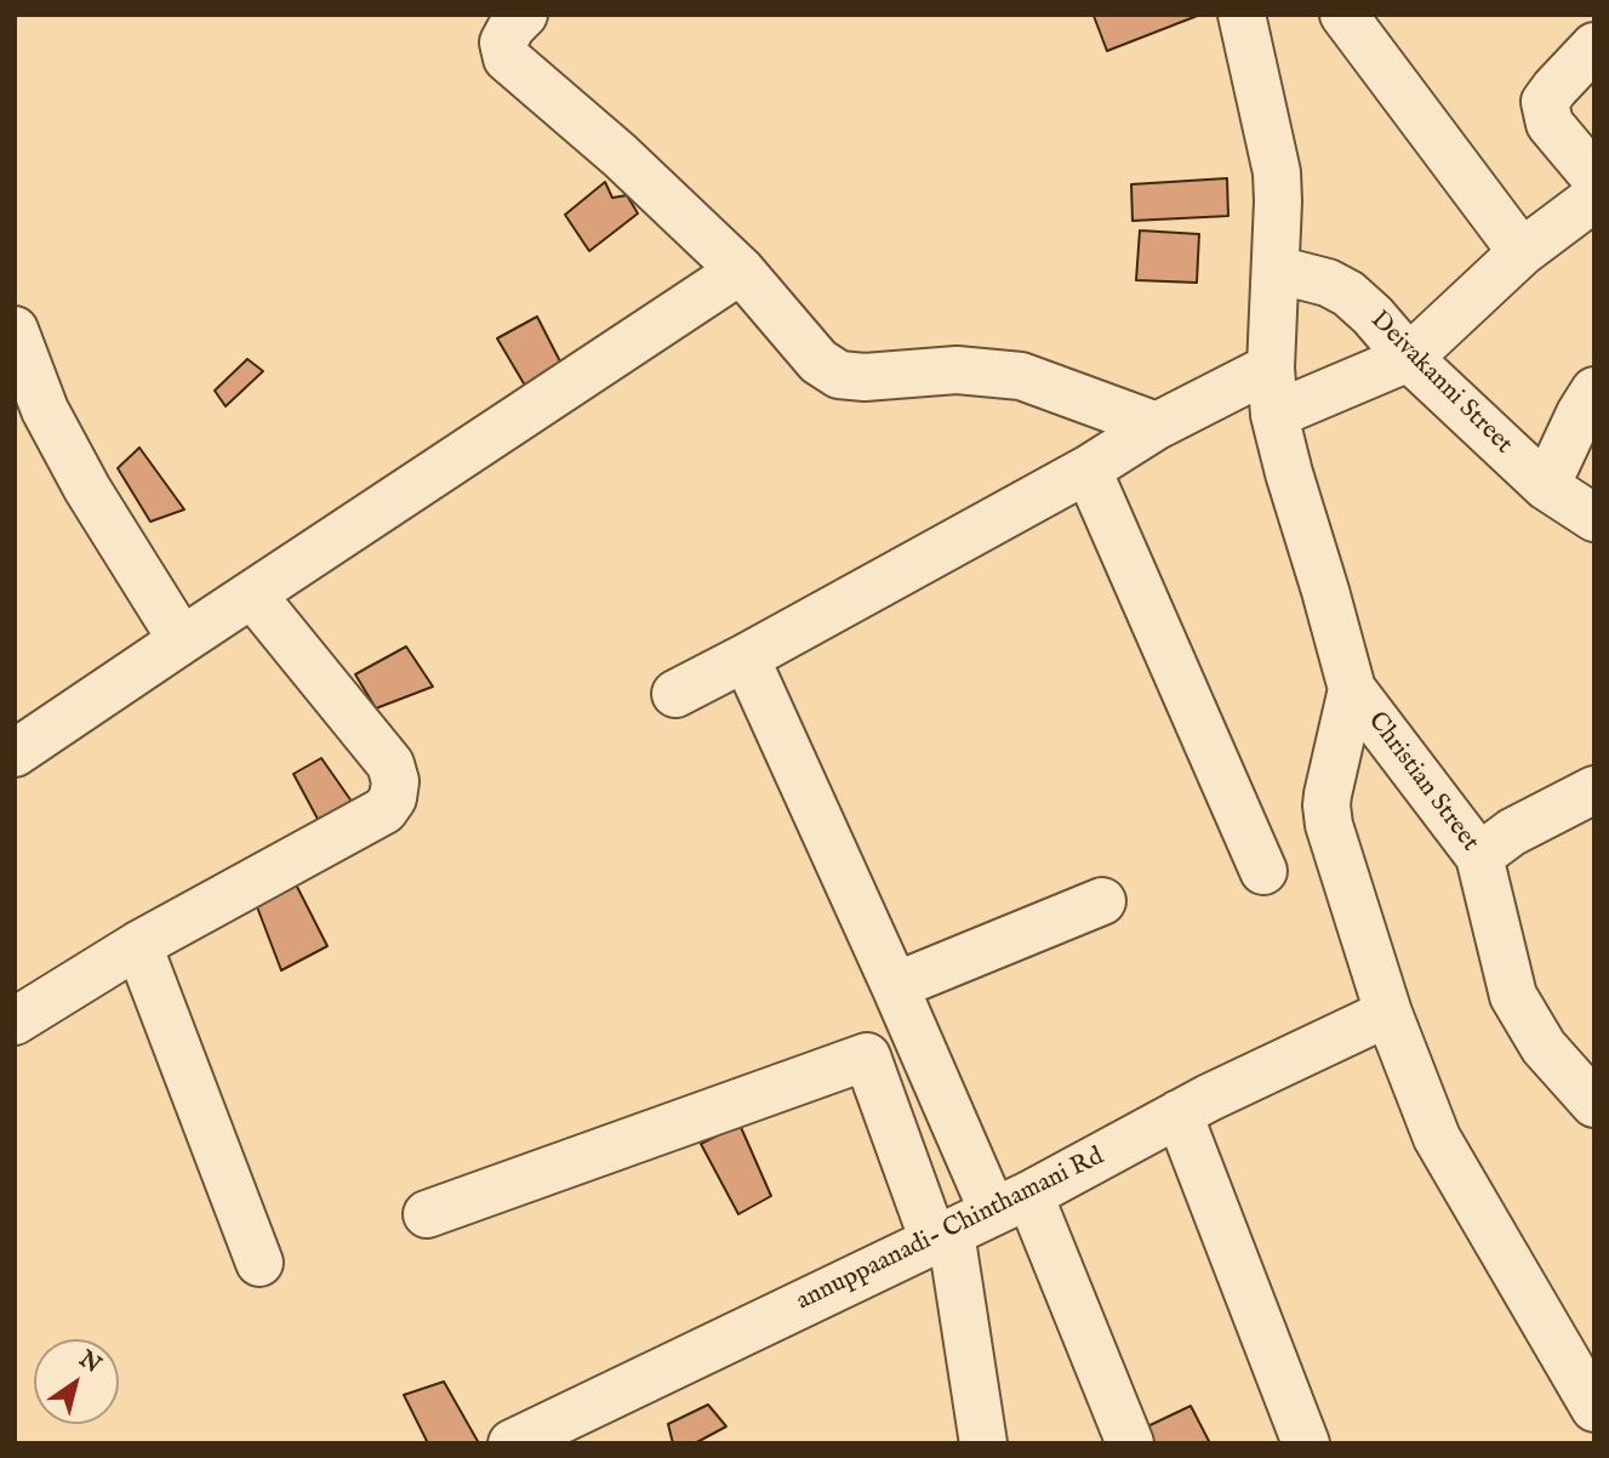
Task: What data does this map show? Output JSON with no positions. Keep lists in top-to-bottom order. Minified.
{"streets":{"street":["Deivakanni Street","Christian Street","annuppaanadi- Chinthamani Rd"]},"north":"top right"}
